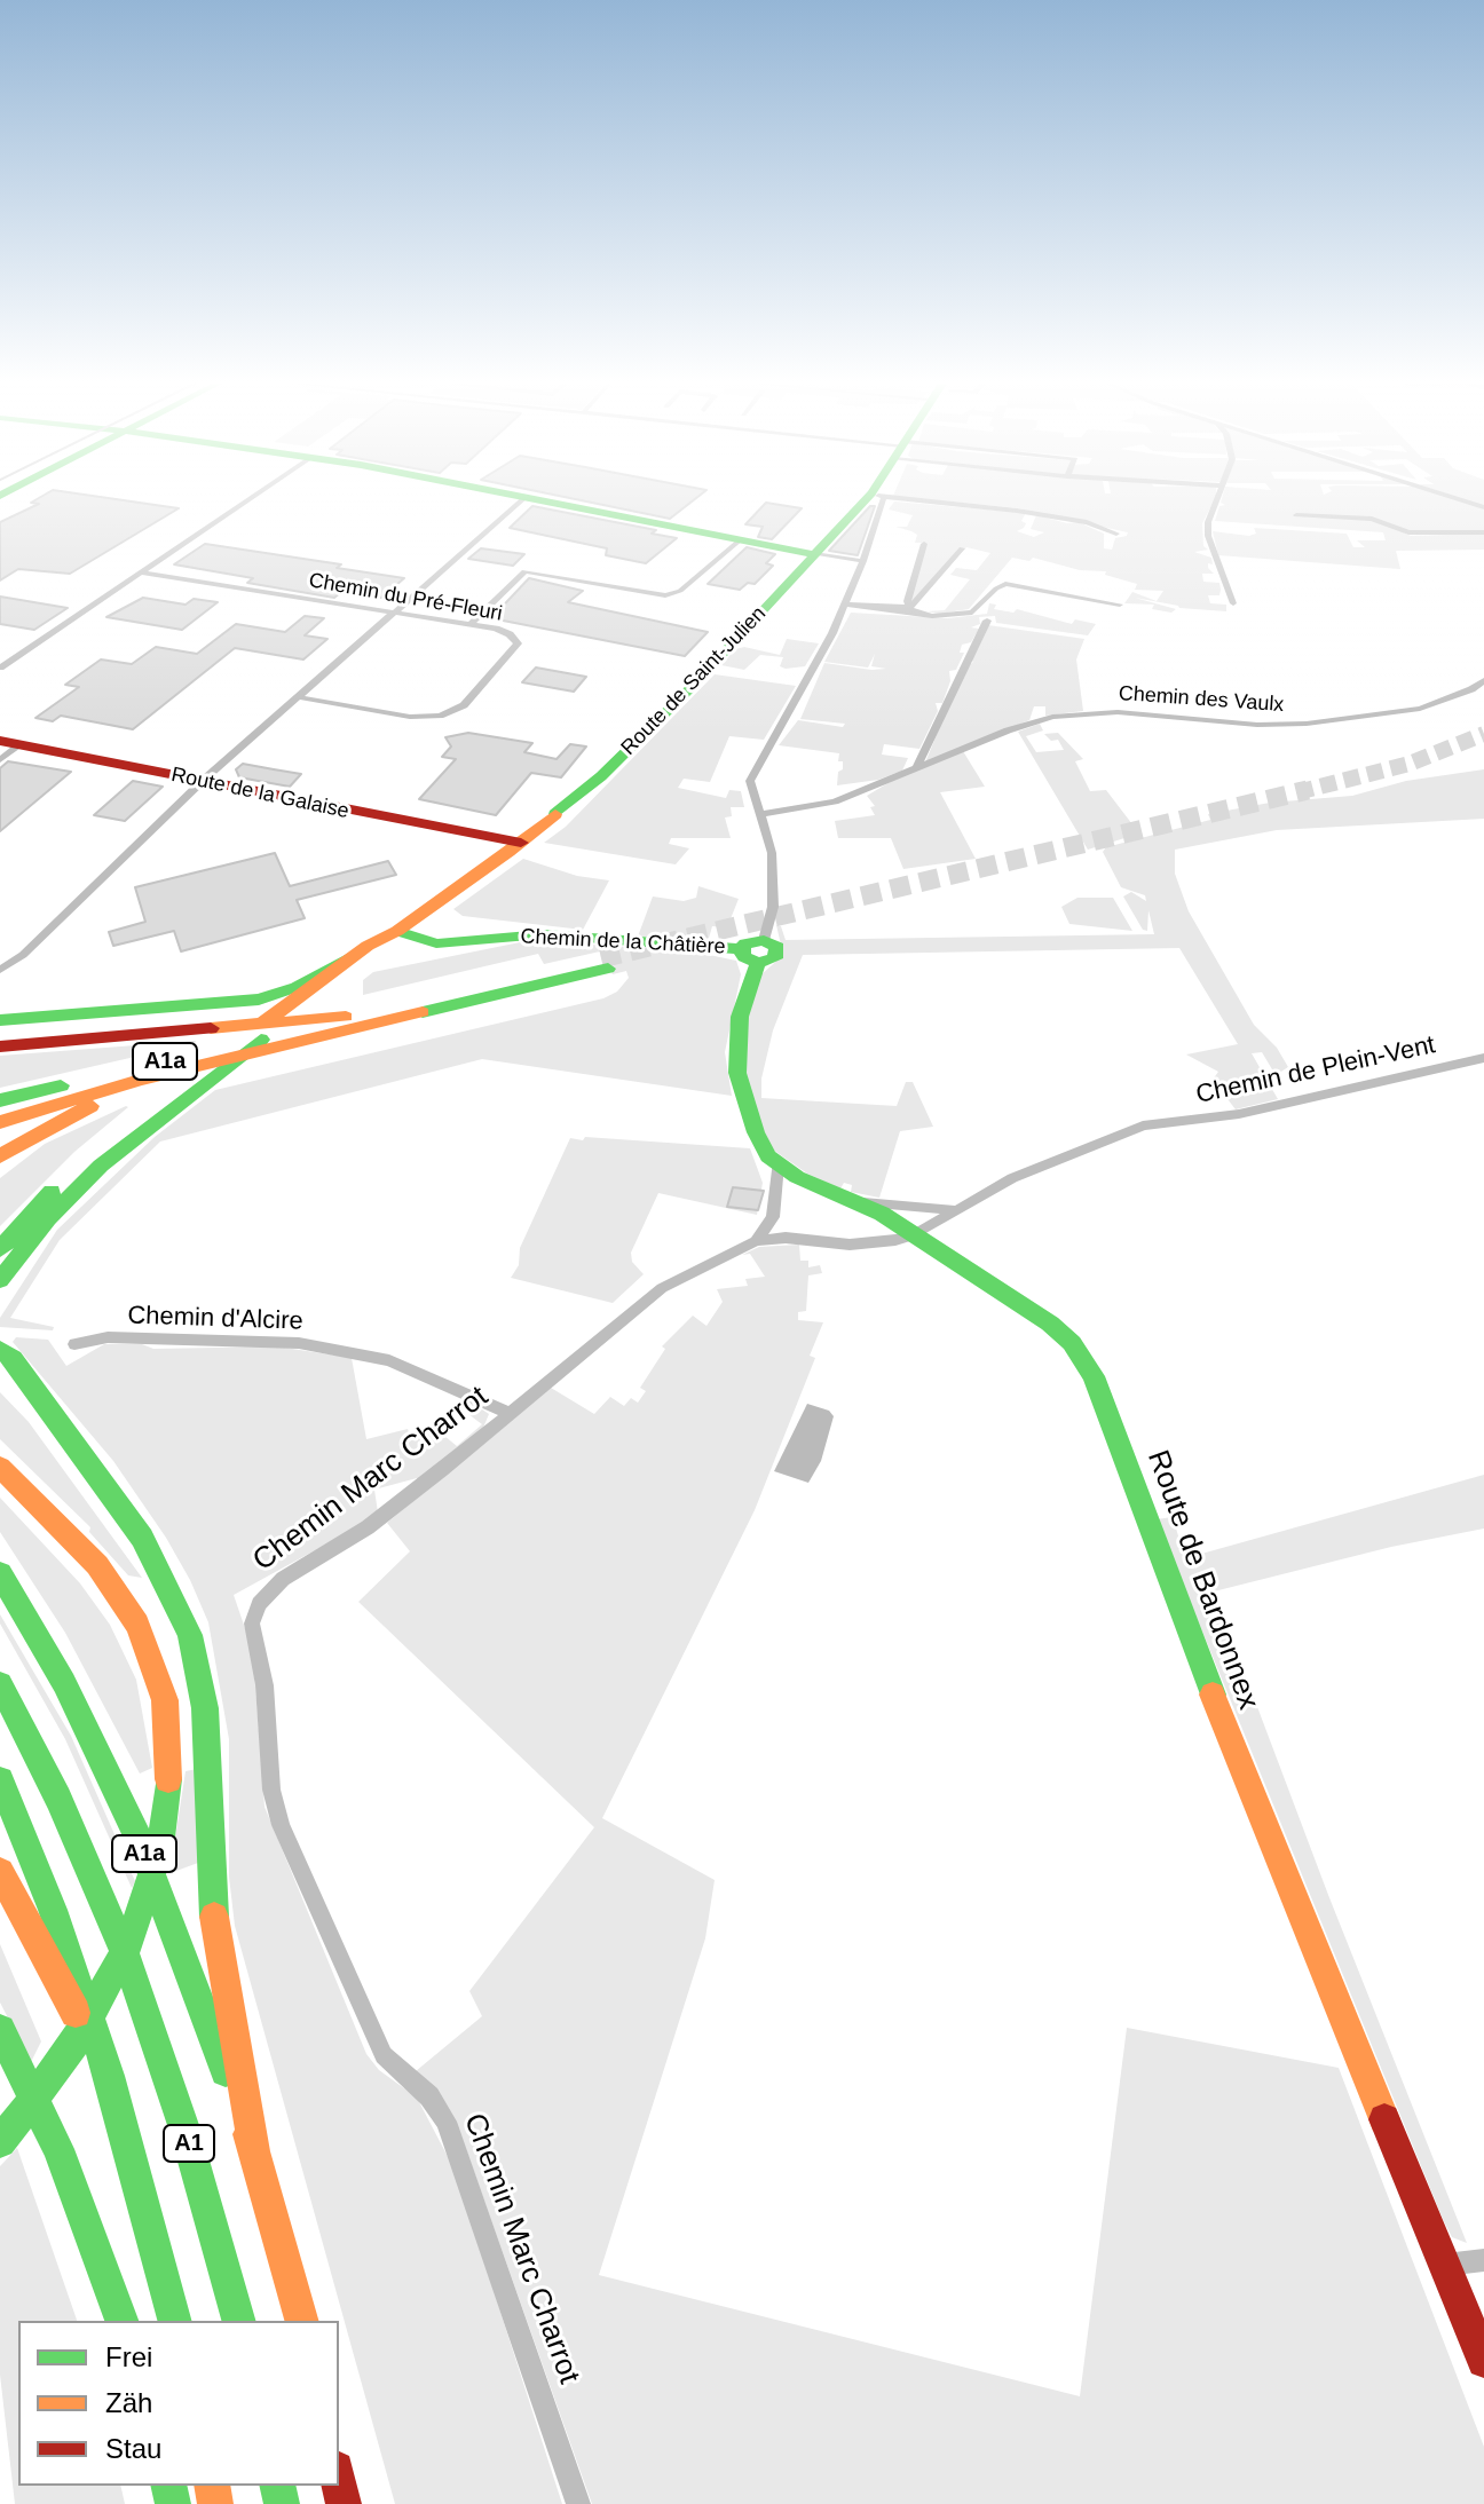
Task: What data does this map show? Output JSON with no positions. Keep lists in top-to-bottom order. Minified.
{"streets":{"main road":["Route de Saint-Julien","Route de la Galaise","Chemin de la Châtière","A1a","Route de Bardonnex","A1"],"street":["Chemin du Pré-Fleuri","Chemin des Vaulx","Chemin de Plein-Vent","Chemin d'Alcire","Chemin Marc Charrot"]},"crossings":[["Route de Saint-Julien","Route de la Galaise"],["Route de Saint-Julien","Chemin de la Châtière"],["Chemin de Plein-Vent","Route de Bardonnex"],["Chemin d'Alcire","Chemin Marc Charrot"]],"legend":["Frei","Zäh","Stau"]}
